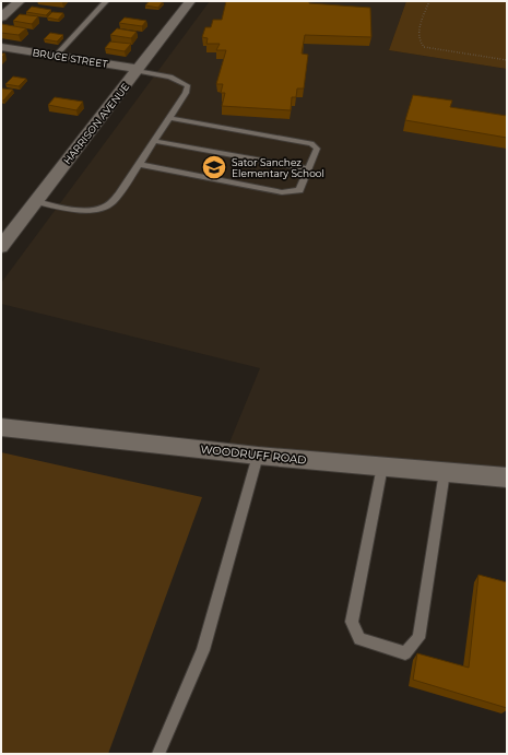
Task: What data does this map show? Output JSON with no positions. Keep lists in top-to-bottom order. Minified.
{"streets":{"street":["BRUCE STREET","HARRISON AVENUE","WOODRUFF ROAD"]},"crossings":[["BRUCE STREET","HARRISON AVENUE"]],"places":{"school or university":["Sator Sanchez Elementary School"]}}
